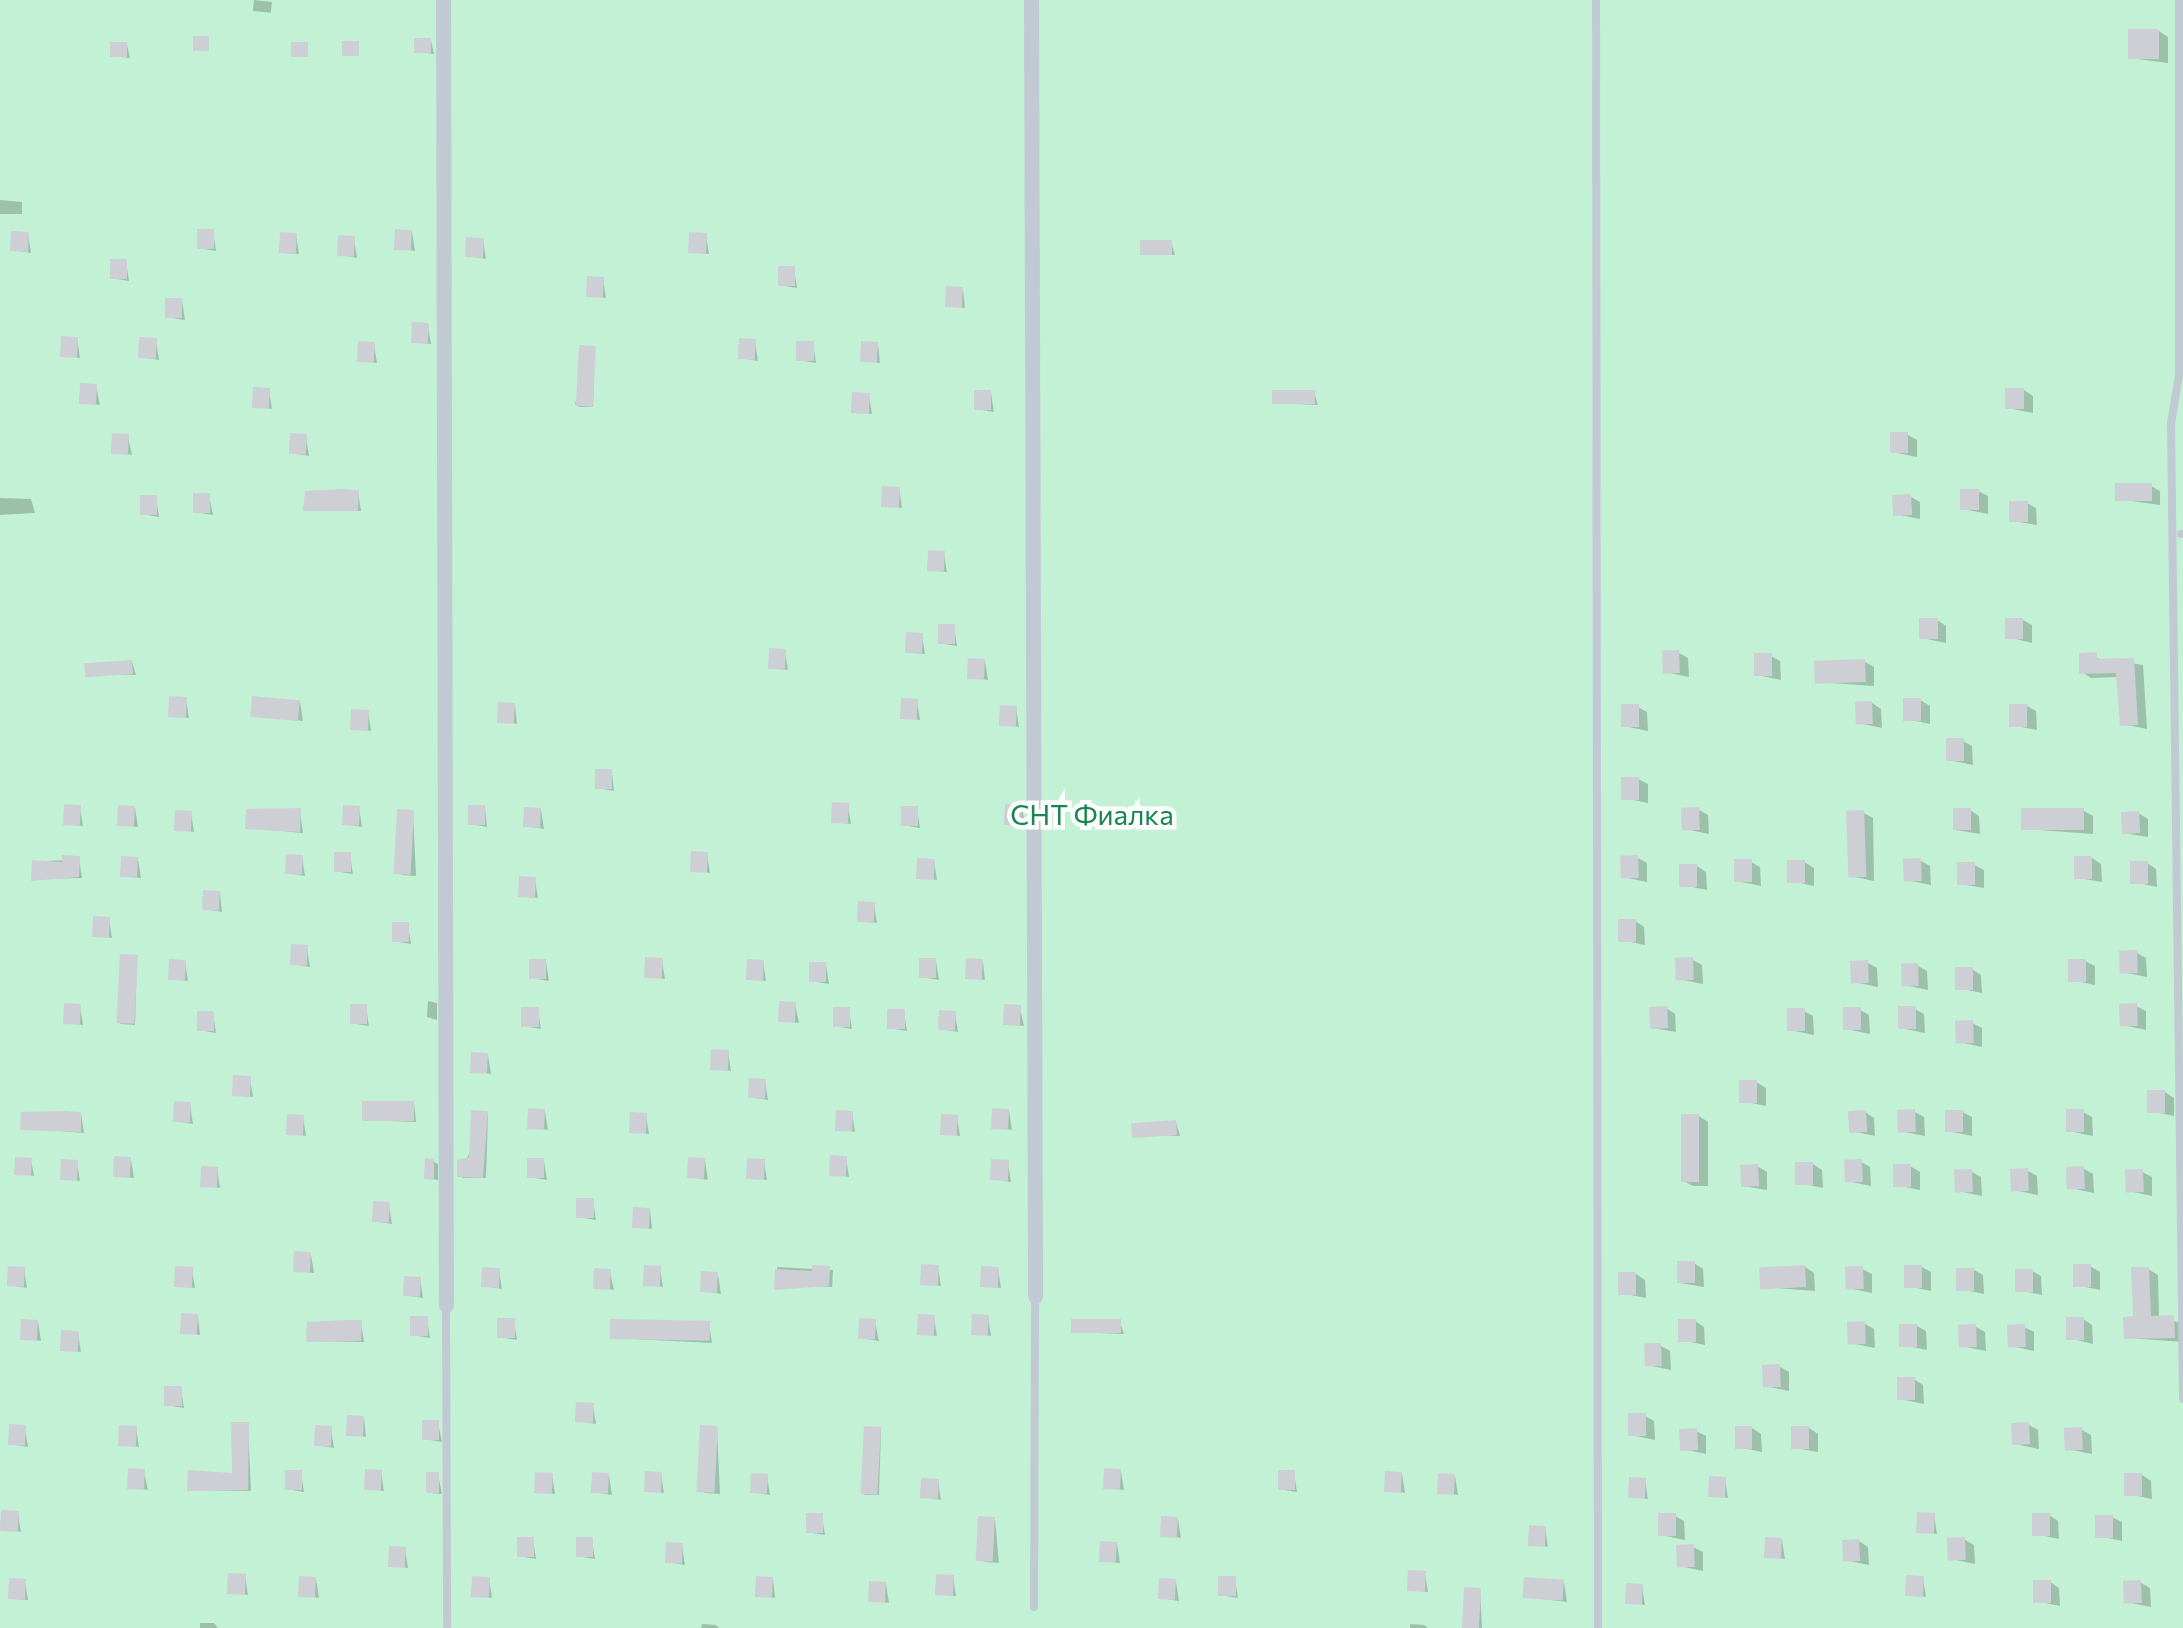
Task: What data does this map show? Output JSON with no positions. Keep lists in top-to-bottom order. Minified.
{"parks":["СНТ Фиалка"]}
